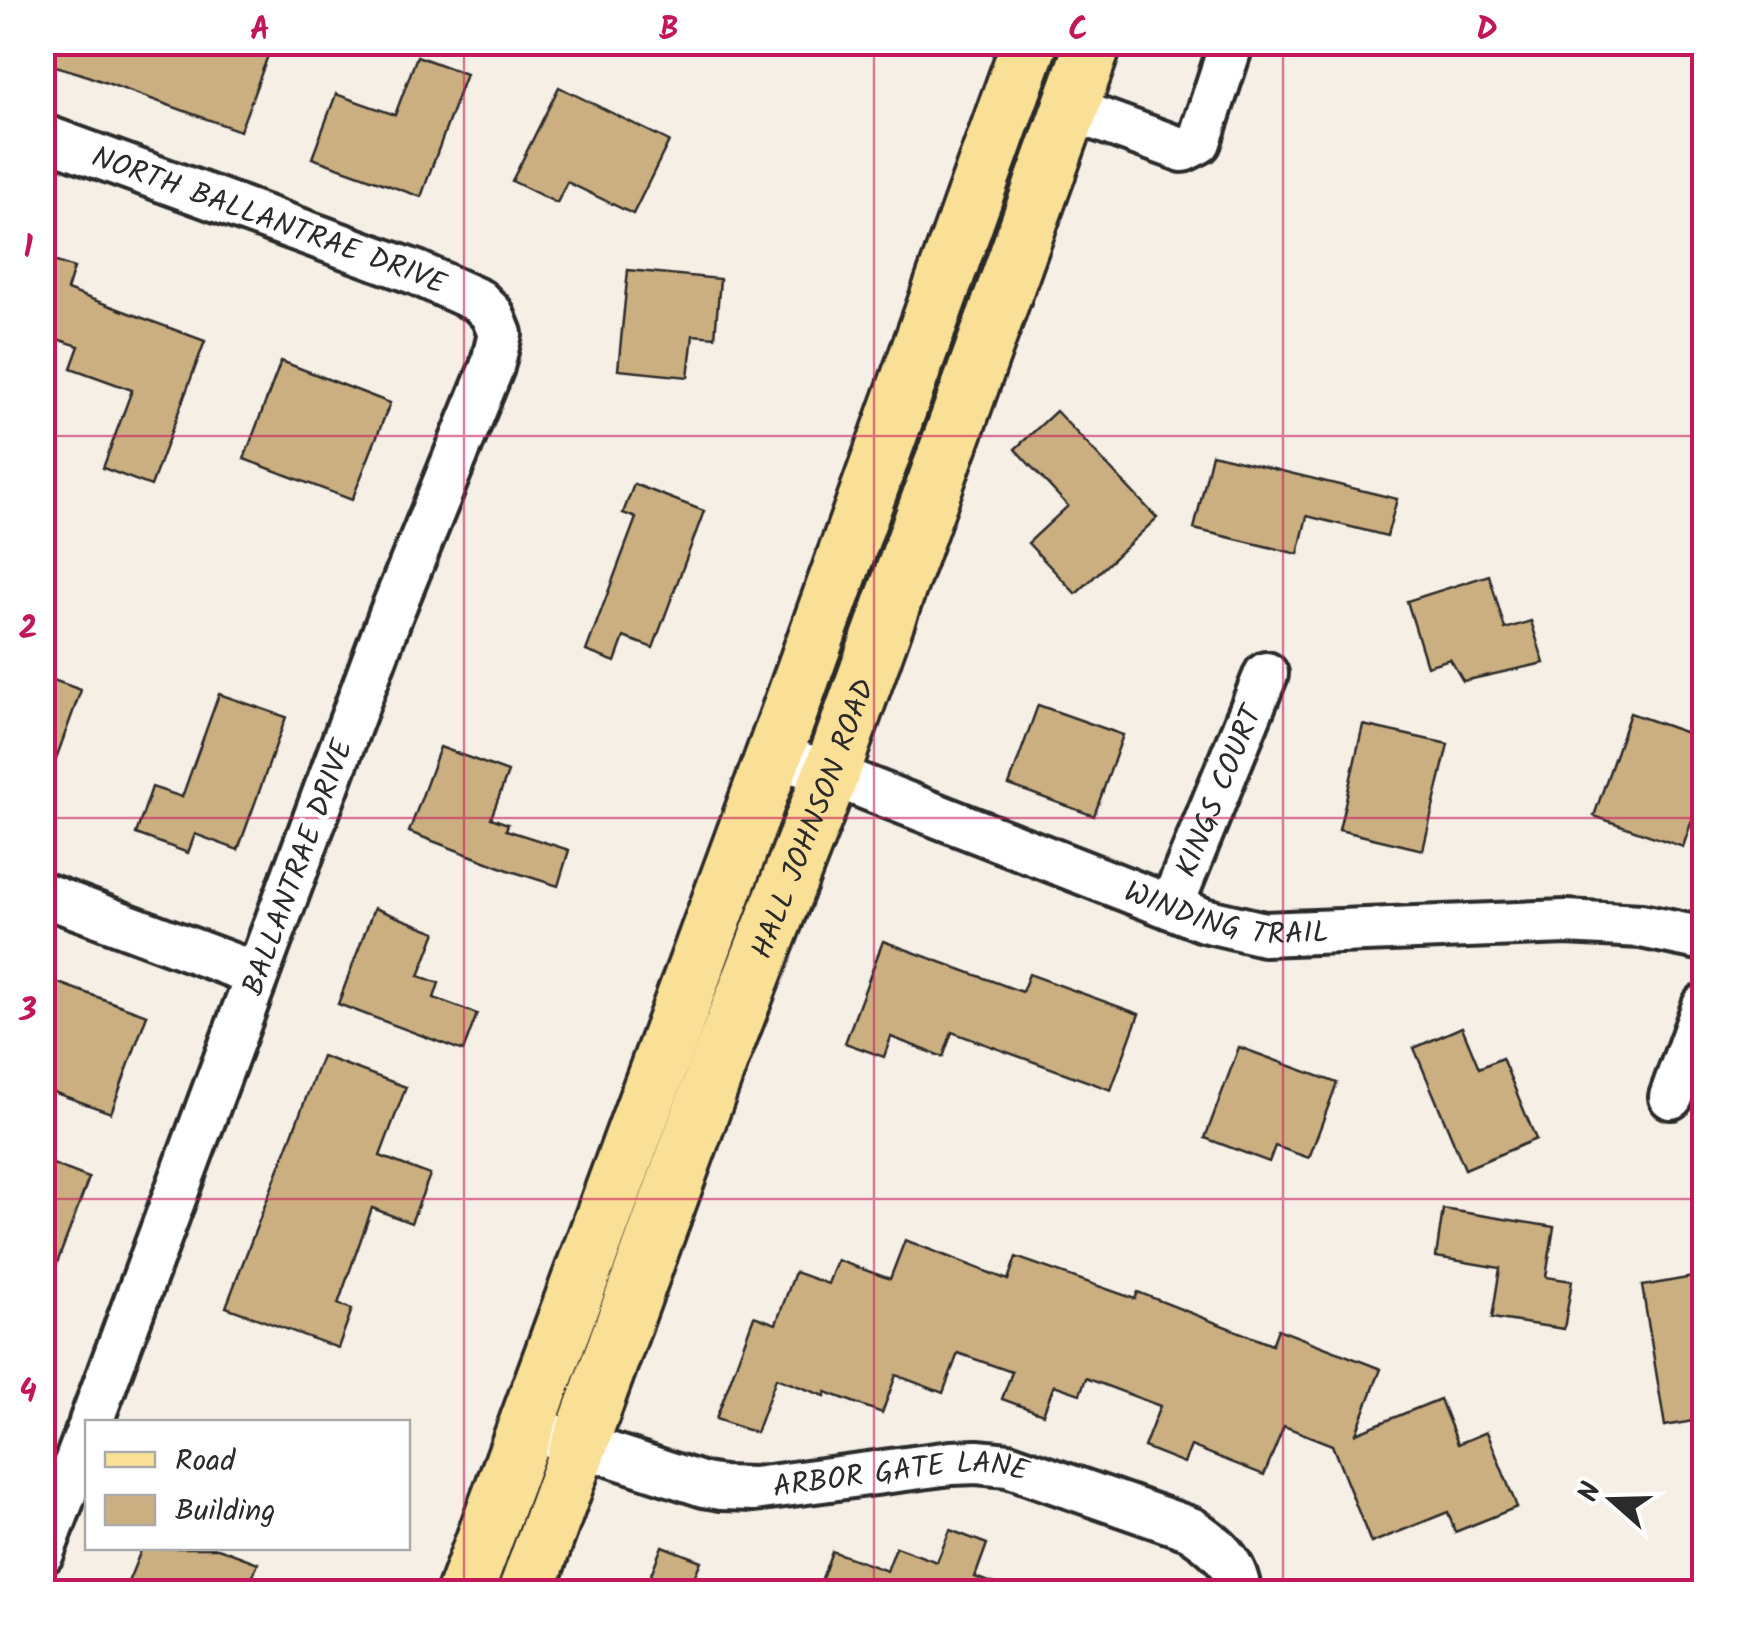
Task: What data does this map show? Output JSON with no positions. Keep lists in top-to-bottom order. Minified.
{"streets":{"main road":["HALL JOHNSON ROAD"],"street":["NORTH BALLANTRAE DRIVE","KINGS COURT","BALLANTRAE DRIVE","WINDING TRAIL","ARBOR GATE LANE"]},"crossings":[["NORTH BALLANTRAE DRIVE","BALLANTRAE DRIVE"],["KINGS COURT","WINDING TRAIL"],["HALL JOHNSON ROAD","WINDING TRAIL"],["HALL JOHNSON ROAD","ARBOR GATE LANE"]],"legend":["Road","Building"],"north":"left","grid":{"columns":["A","B","C","D"],"rows":["1","2","3","4"]}}
